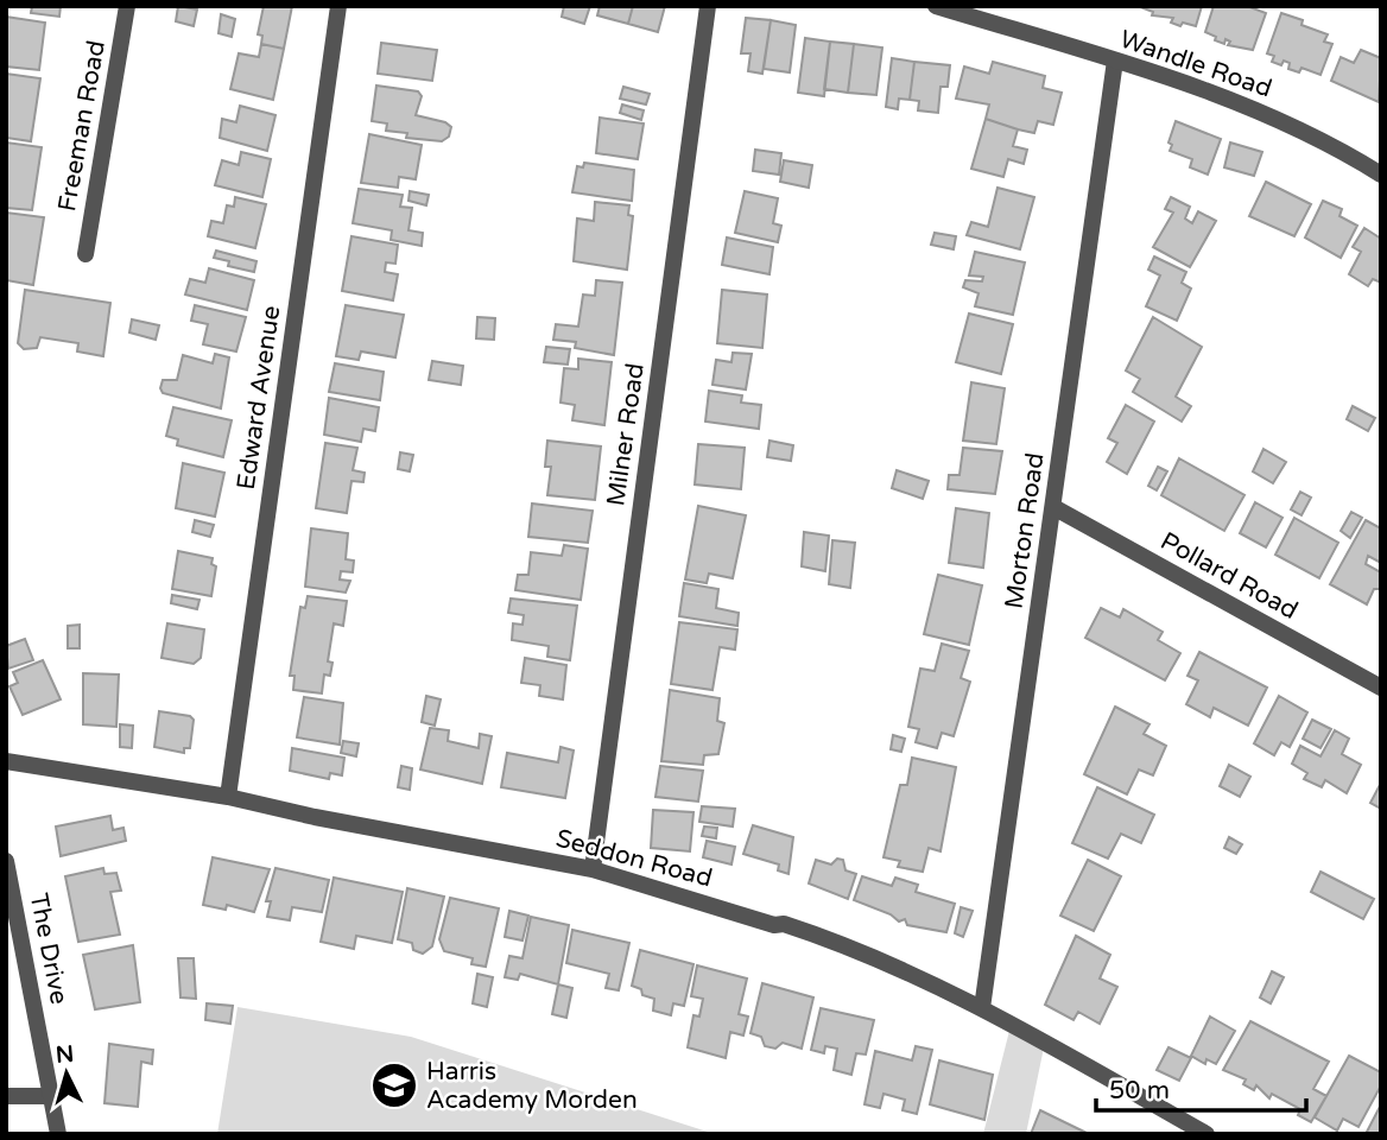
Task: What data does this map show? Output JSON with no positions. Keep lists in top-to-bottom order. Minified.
{"streets":{"street":["Wandle Road","Freeman Road","Edward Avenue","Milner Road","Morton Road","Pollard Road","Seddon Road","The Drive"]},"crossings":[["Wandle Road","Morton Road"],["Edward Avenue","Seddon Road"],["Milner Road","Seddon Road"],["Morton Road","Pollard Road"],["Morton Road","Seddon Road"]],"places":{"school or university":["Harris Academy Morden"]},"scale_bar":"50 m","north":"top"}
